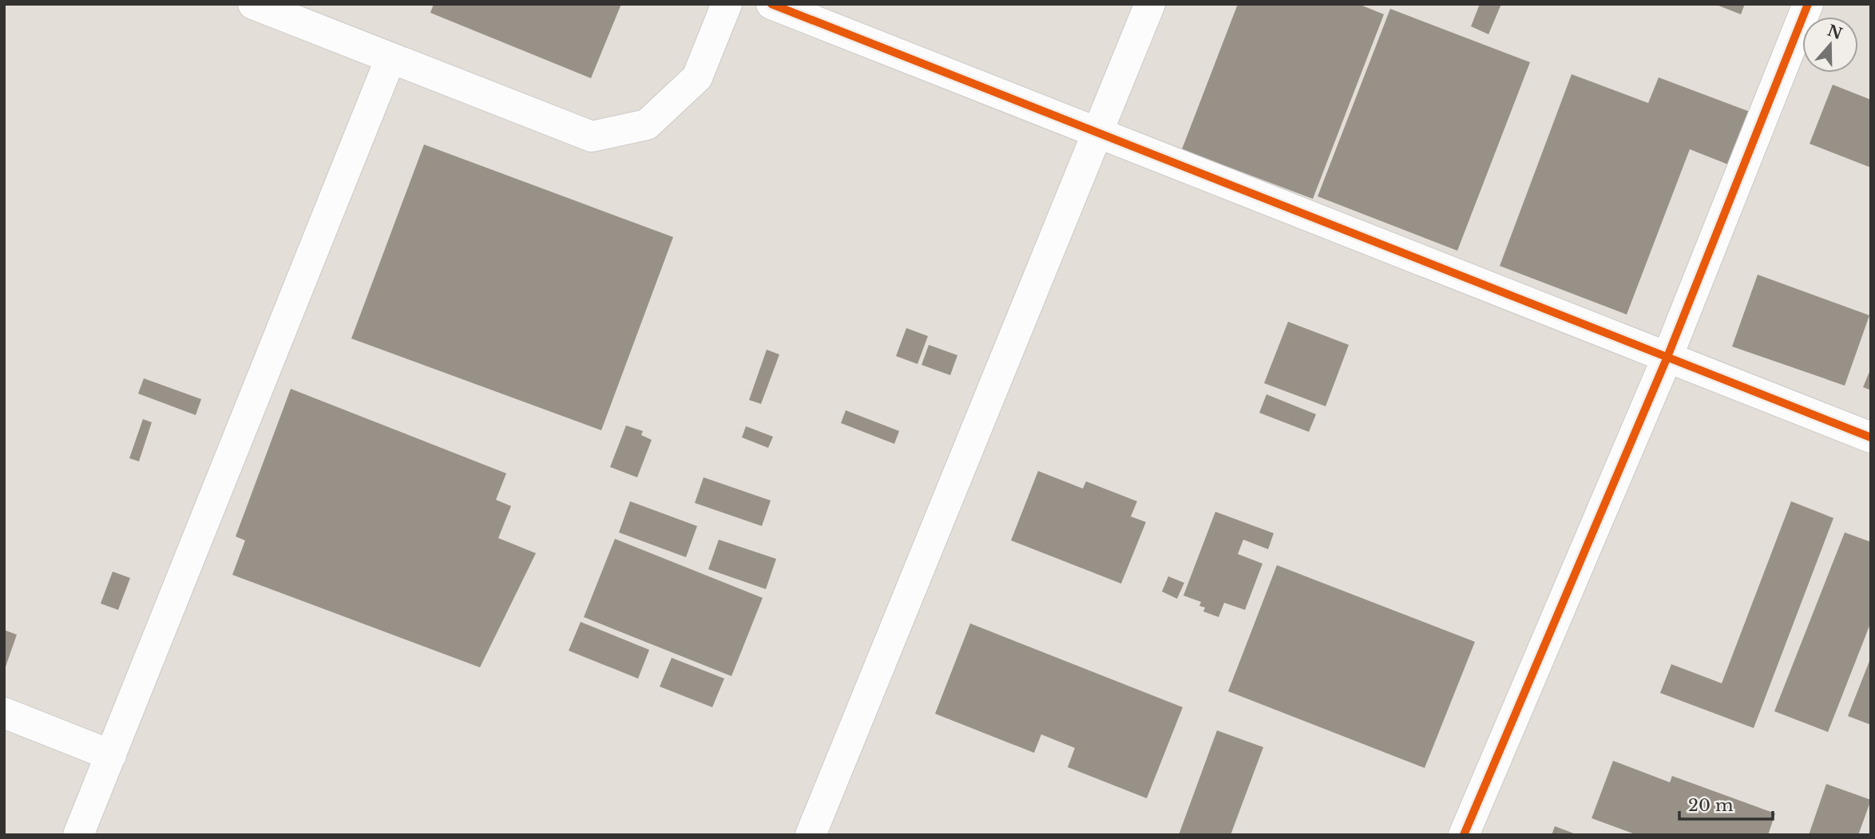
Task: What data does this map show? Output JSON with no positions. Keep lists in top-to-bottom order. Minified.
{"scale_bar":"20 m","north":"top"}
